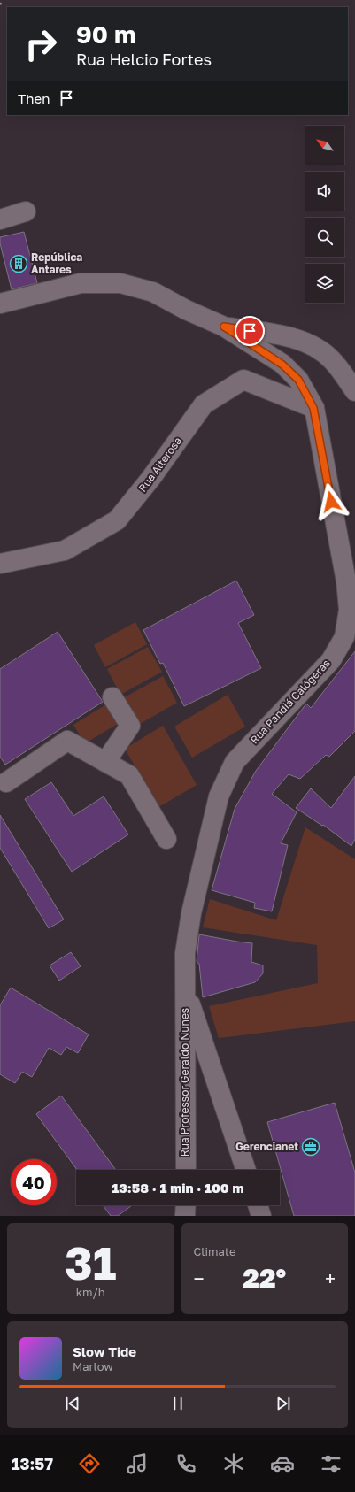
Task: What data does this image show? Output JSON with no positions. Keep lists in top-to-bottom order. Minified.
{"streets":{"street":["Rua Alterosa","Rua Pandiá Calógeras","Rua Professor Geraldo Nunes"]},"crossings":[["Rua Alterosa","Rua Pandiá Calógeras"],["Rua Pandiá Calógeras","Rua Professor Geraldo Nunes"]],"places":{"building":["República Antares"],"office":["Gerencianet"]},"north":"top left","page":{"turn":["90 m","Rua Helcio Fortes"],"then":"Then","limit":"40","trip":"13:58 · 1 min · 100 m","tile":[["31","km/h"],"Climate"],"heat":["−","22°","+"],"song":["Slow Tide","Marlow"],"tabs":"13:57"}}
